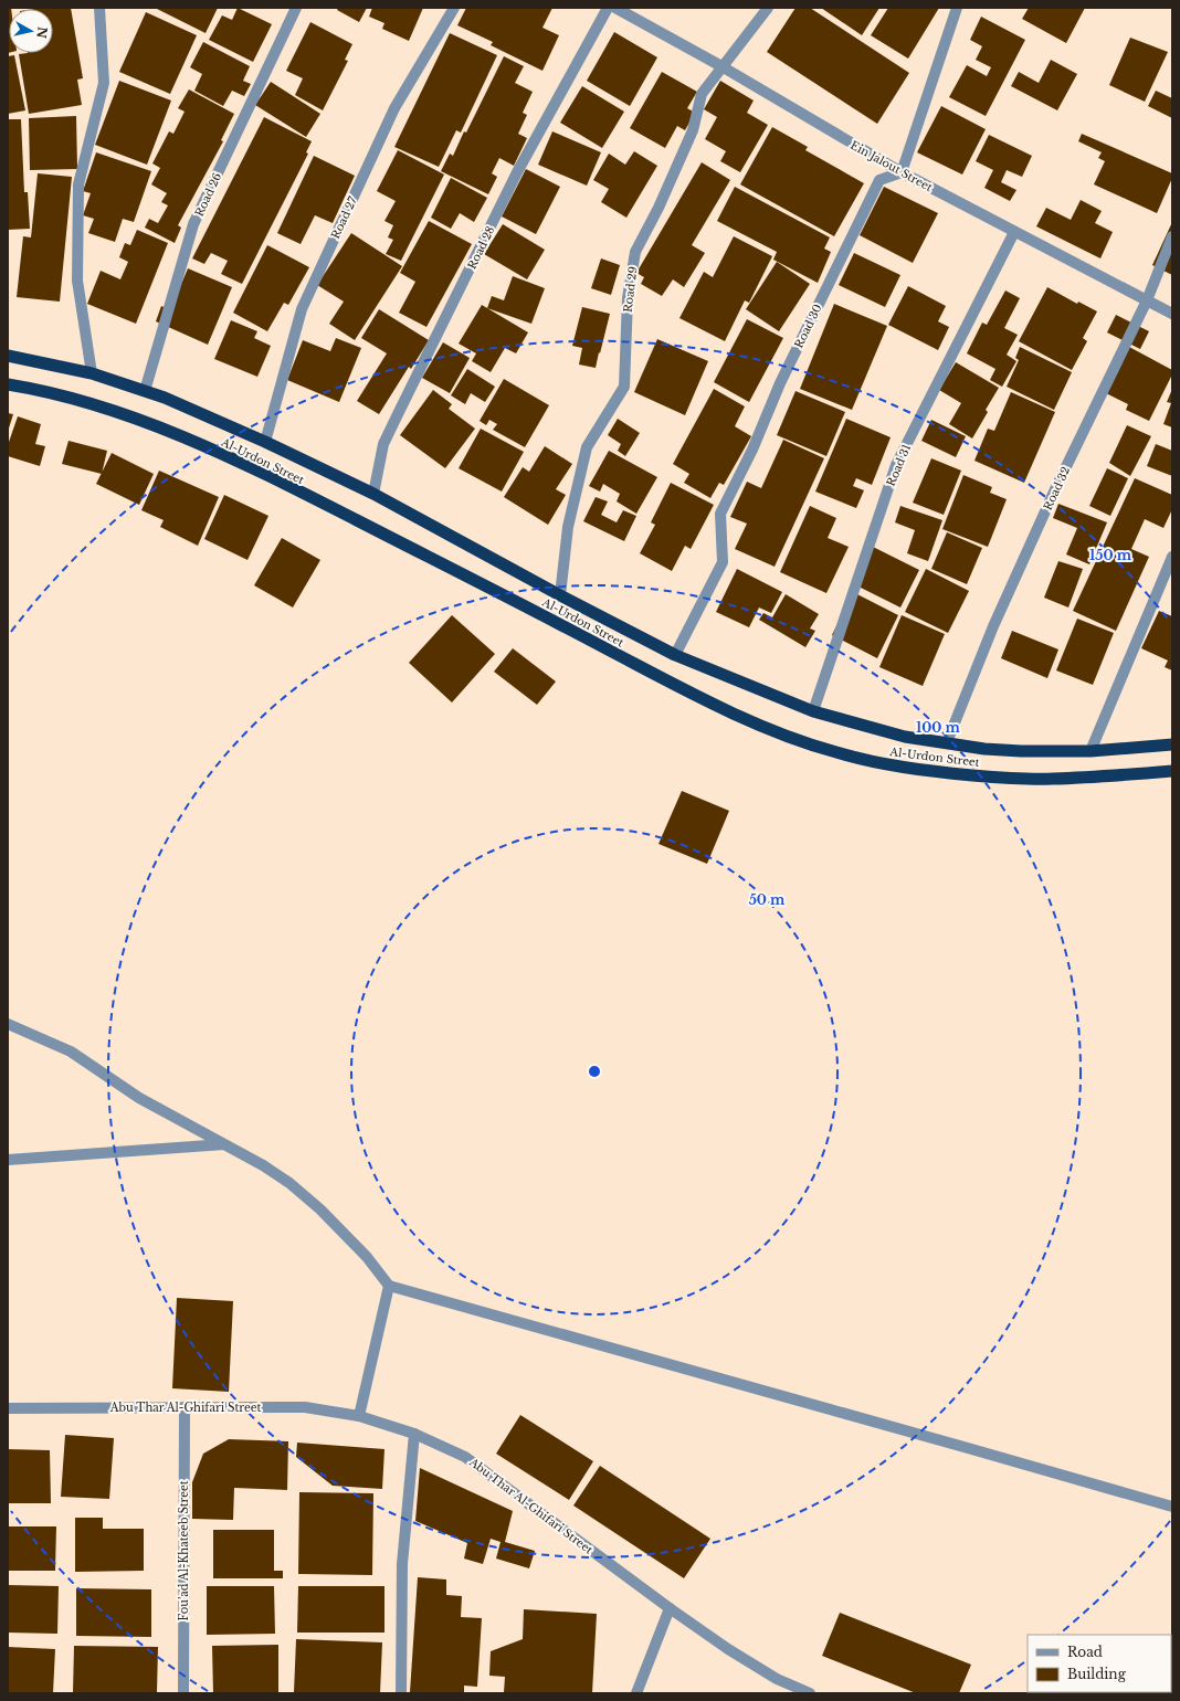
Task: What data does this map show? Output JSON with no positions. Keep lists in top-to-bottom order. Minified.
{"streets":{"highway":["Al-Urdon Street"],"street":["Ein Jalout Street","Road 26","Road 27","Road 28","Road 29","Road 30","Road 31","Road 32","Abu Thar Al-Ghifari Street","Fou’ad Al-Khateeb Street"]},"crossings":[["Ein Jalout Street","Road 29"],["Ein Jalout Street","Road 30"],["Ein Jalout Street","Road 31"],["Ein Jalout Street","Road 32"],["Road 26","Al-Urdon Street"],["Road 27","Al-Urdon Street"],["Road 28","Al-Urdon Street"],["Road 29","Al-Urdon Street"],["Road 30","Al-Urdon Street"],["Al-Urdon Street","Road 31"],["Al-Urdon Street","Road 32"],["Abu Thar Al-Ghifari Street","Fou’ad Al-Khateeb Street"]],"legend":["Road","Building"],"north":"right","rings":["150 m","100 m","50 m"]}
